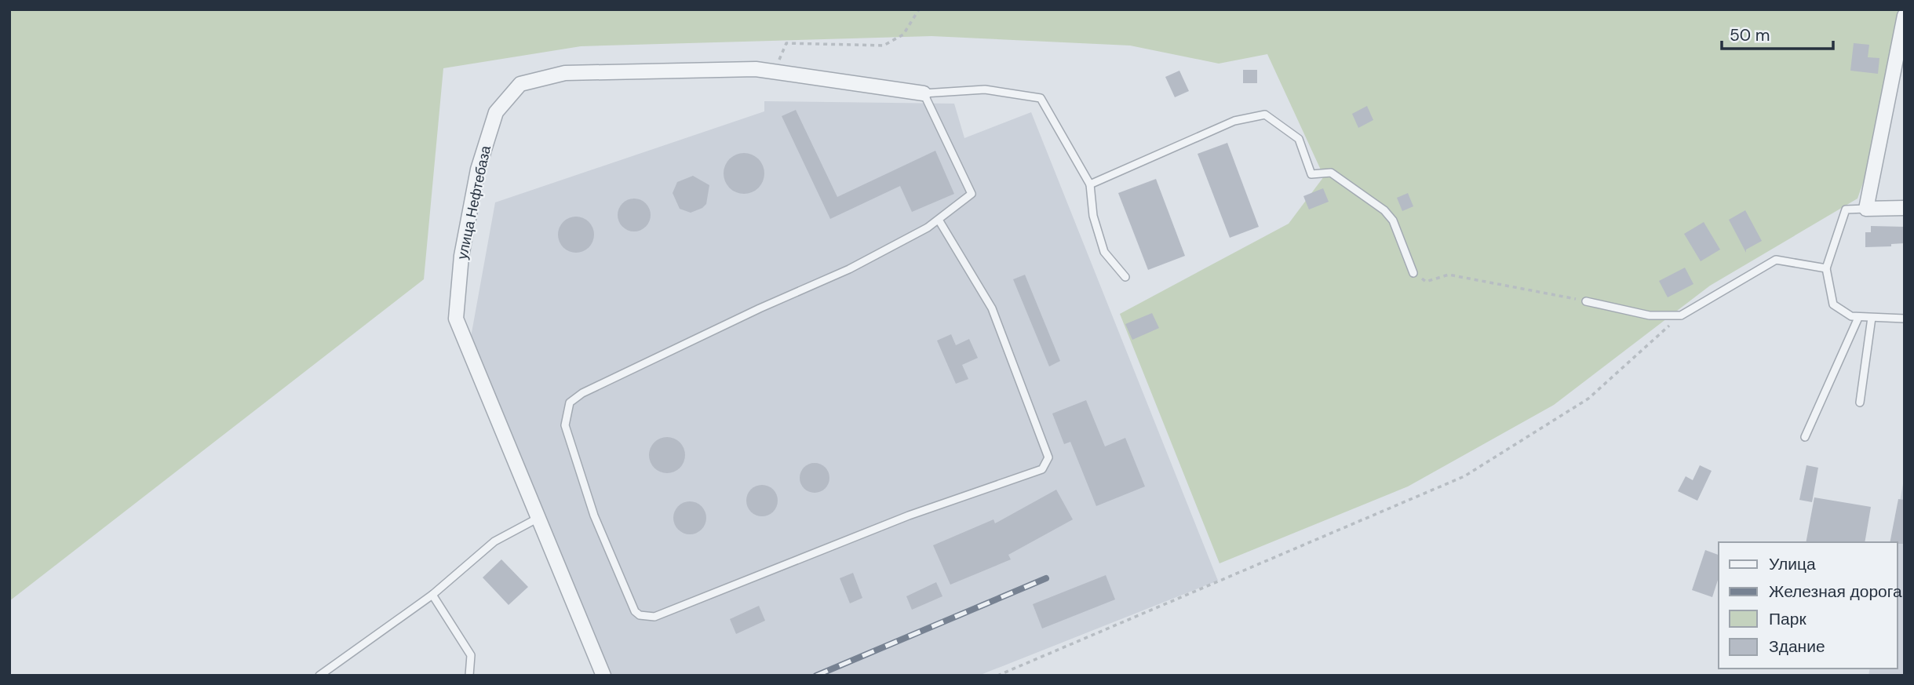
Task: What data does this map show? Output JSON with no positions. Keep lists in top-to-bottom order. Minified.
{"streets":{"street":["улица Нефтебаза"]},"legend":["Улица","Железная дорога","Парк","Здание"],"scale_bar":"50 m"}
